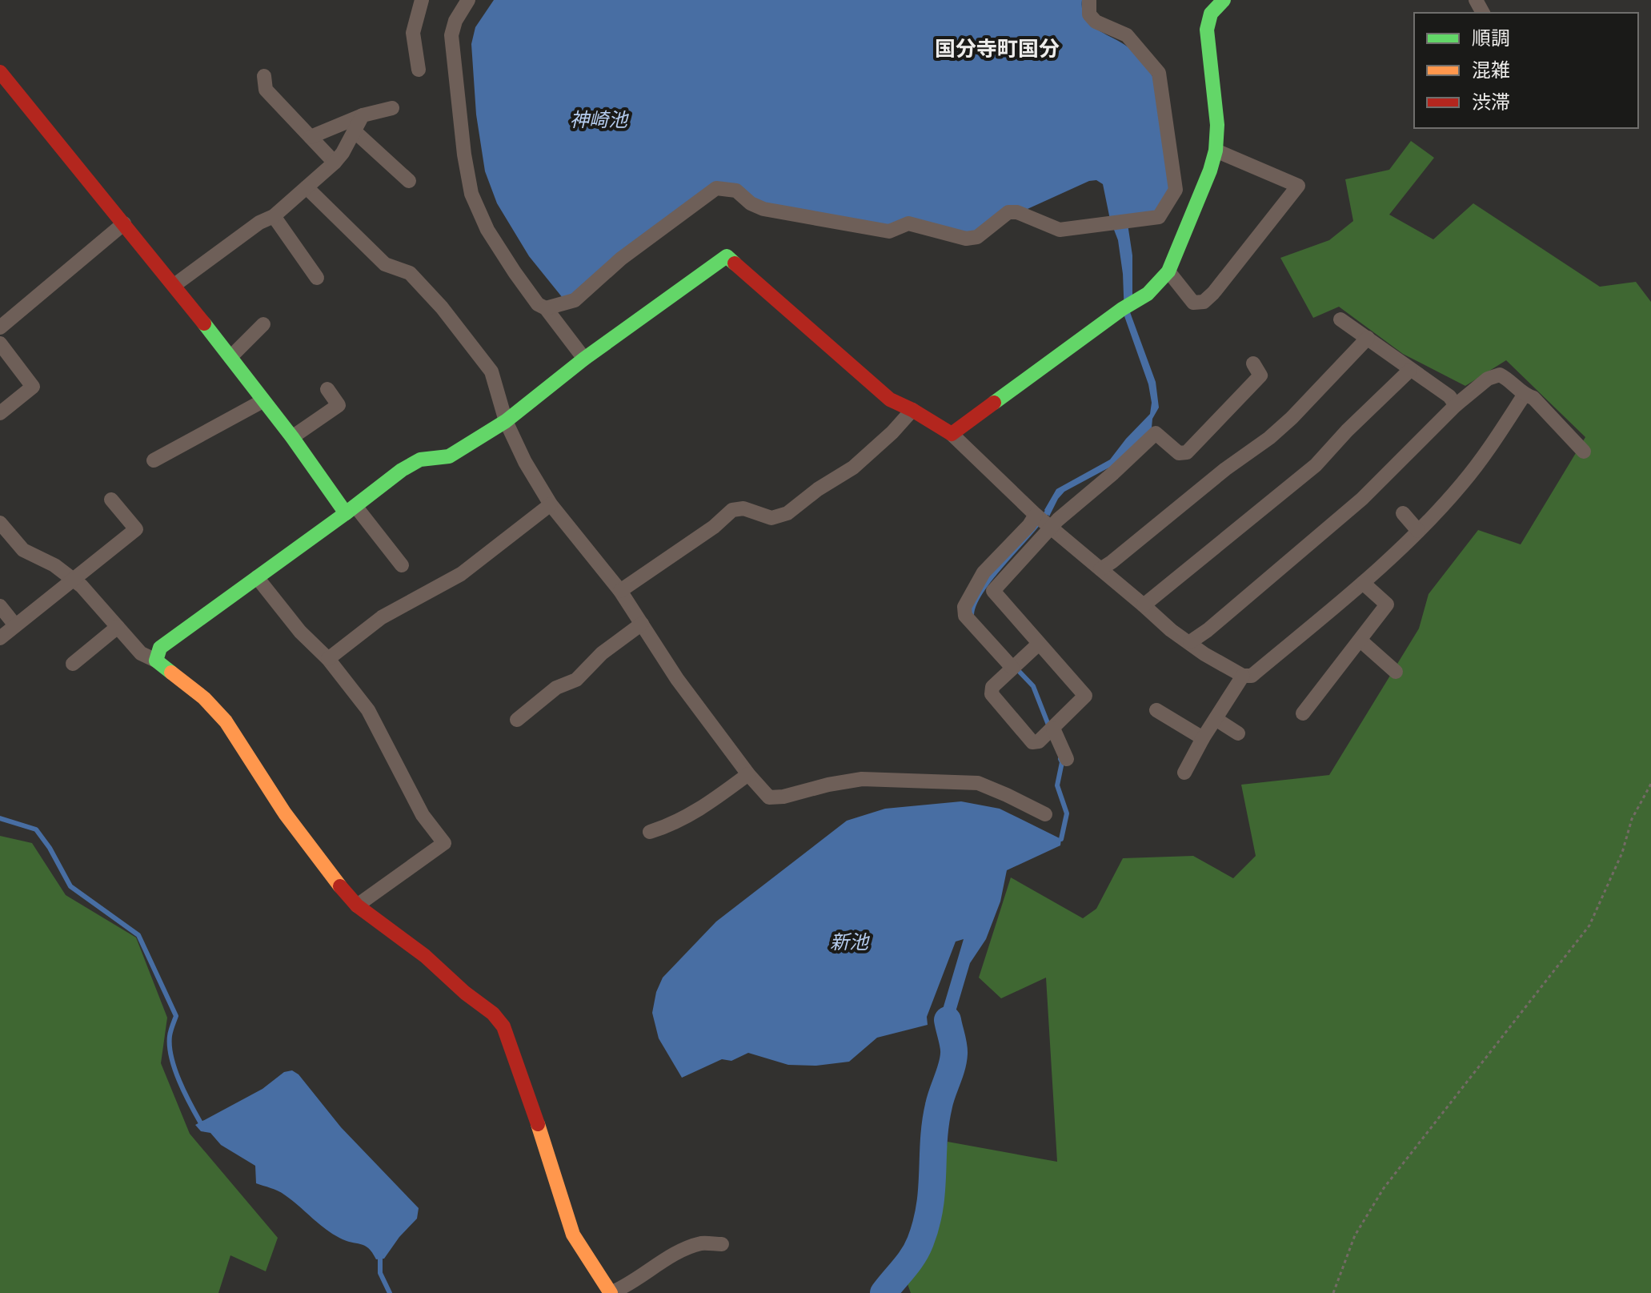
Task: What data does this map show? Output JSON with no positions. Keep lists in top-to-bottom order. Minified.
{"districts":["国分寺町国分"],"water":["神崎池","新池"],"legend":["順調","混雑","渋滞"]}
